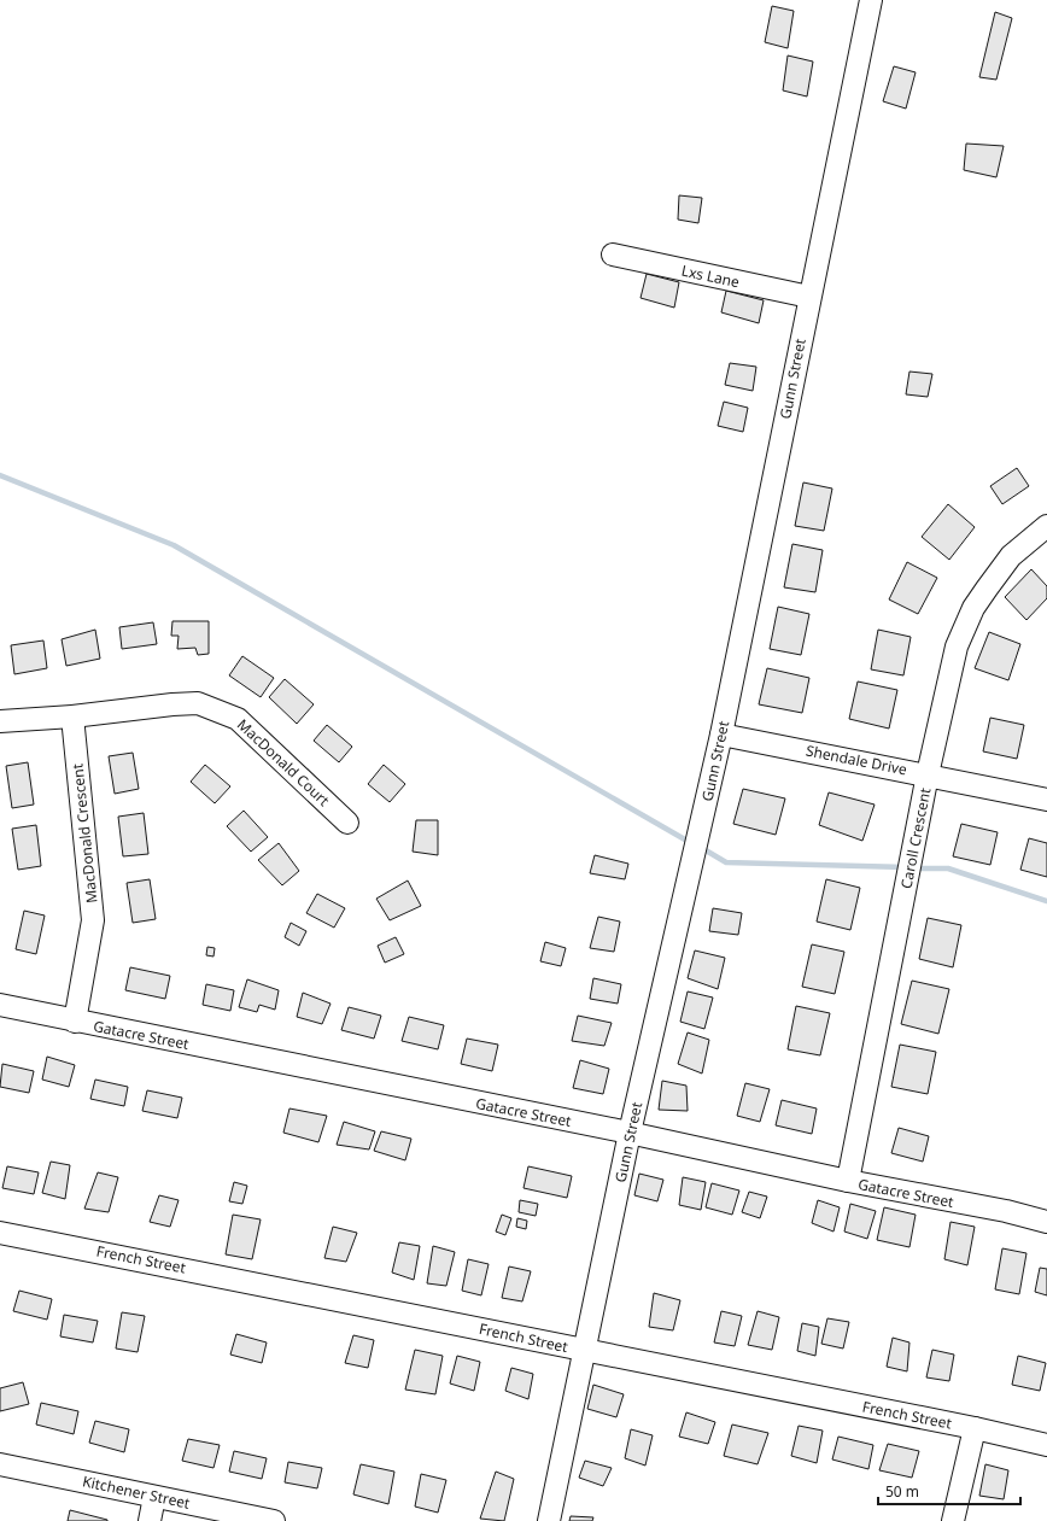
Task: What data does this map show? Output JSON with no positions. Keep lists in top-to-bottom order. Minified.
{"streets":{"street":["Lxs Lane","Gunn Street","Shendale Drive","MacDonald Court","MacDonald Crescent","Caroll Crescent","Gatacre Street","French Street","Kitchener Street"]},"crossings":[["Lxs Lane","Gunn Street"],["Gunn Street","Shendale Drive"],["Gunn Street","Gatacre Street"],["Gunn Street","French Street"],["Shendale Drive","Caroll Crescent"],["MacDonald Court","MacDonald Crescent"],["MacDonald Crescent","Gatacre Street"],["Caroll Crescent","Gatacre Street"]],"scale_bar":"50 m"}
